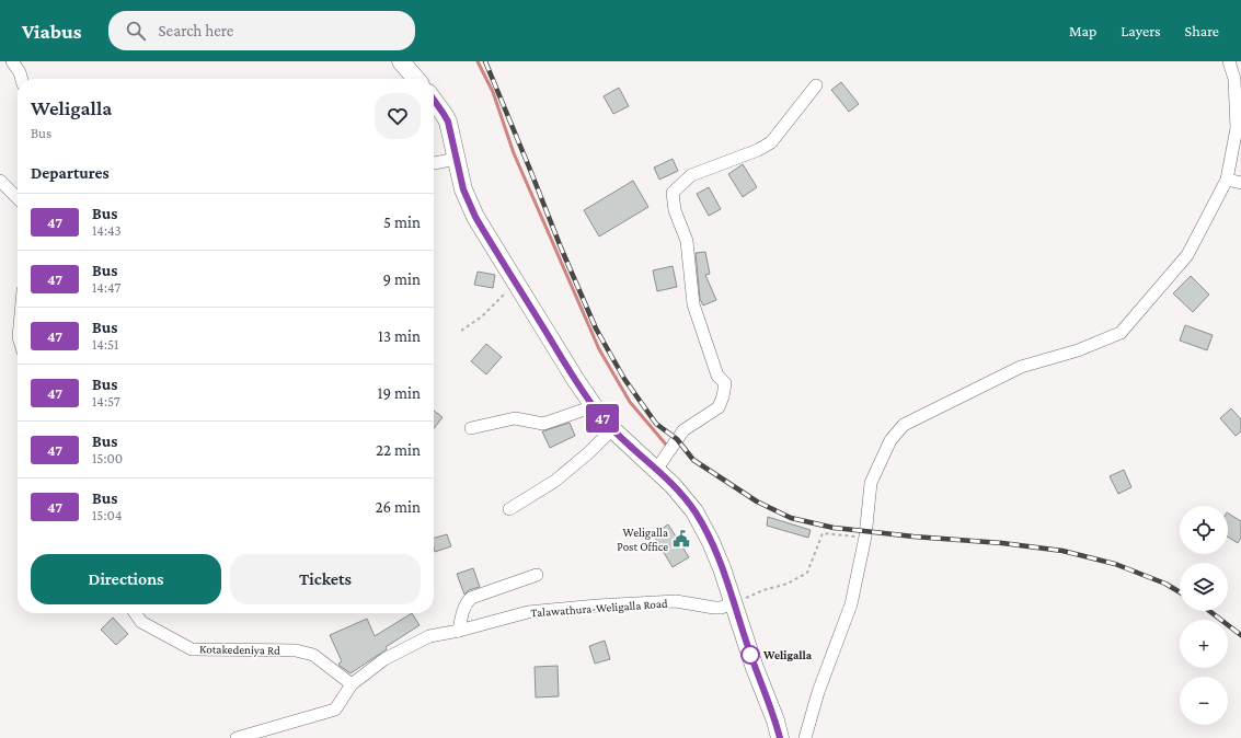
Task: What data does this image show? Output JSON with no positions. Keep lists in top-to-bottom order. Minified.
{"streets":{"street":["Talawathura-Weligalla Road","Kotakedeniya Rd"]},"crossings":[["Talawathura-Weligalla Road","Kotakedeniya Rd"]],"places":{"public building":["Weligalla Post Office"],"other":["Weligalla"]},"lines":["bus line 47"],"page":{"header":"Viabus","search":"Search here","nav":["Map","Layers","Share"],"on_map":"47","heading":[["Weligalla","Bus"],"Departures"],"list":[{"mark":"47","name":"Bus","note":"14:43","value":"5 min"},{"mark":"47","name":"Bus","note":"14:47","value":"9 min"},{"mark":"47","name":"Bus","note":"14:51","value":"13 min"},{"mark":"47","name":"Bus","note":"14:57","value":"19 min"},{"mark":"47","name":"Bus","note":"15:00","value":"22 min"},{"mark":"47","name":"Bus","note":"15:04","value":"26 min"}],"map_buttons":["+","−"],"buttons":["Directions","Tickets"]}}
